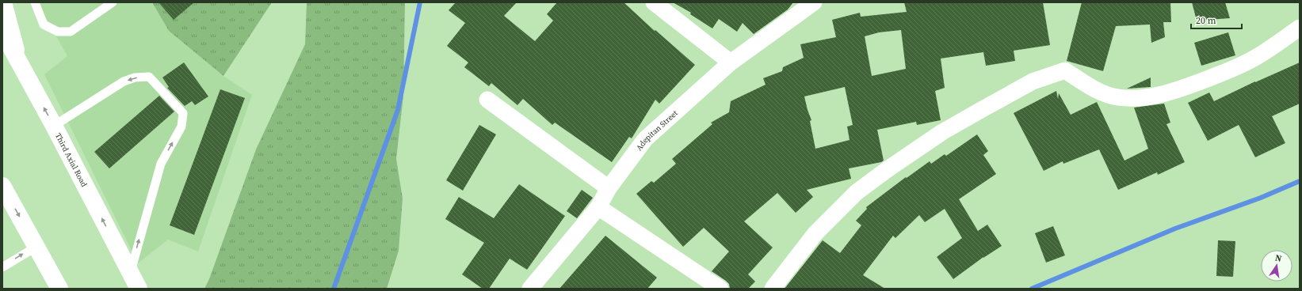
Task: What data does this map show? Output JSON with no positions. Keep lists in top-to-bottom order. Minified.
{"streets":{"main road":["Third Axial Road"],"street":["Adepitan Street"]},"scale_bar":"20 m","north":"top"}
